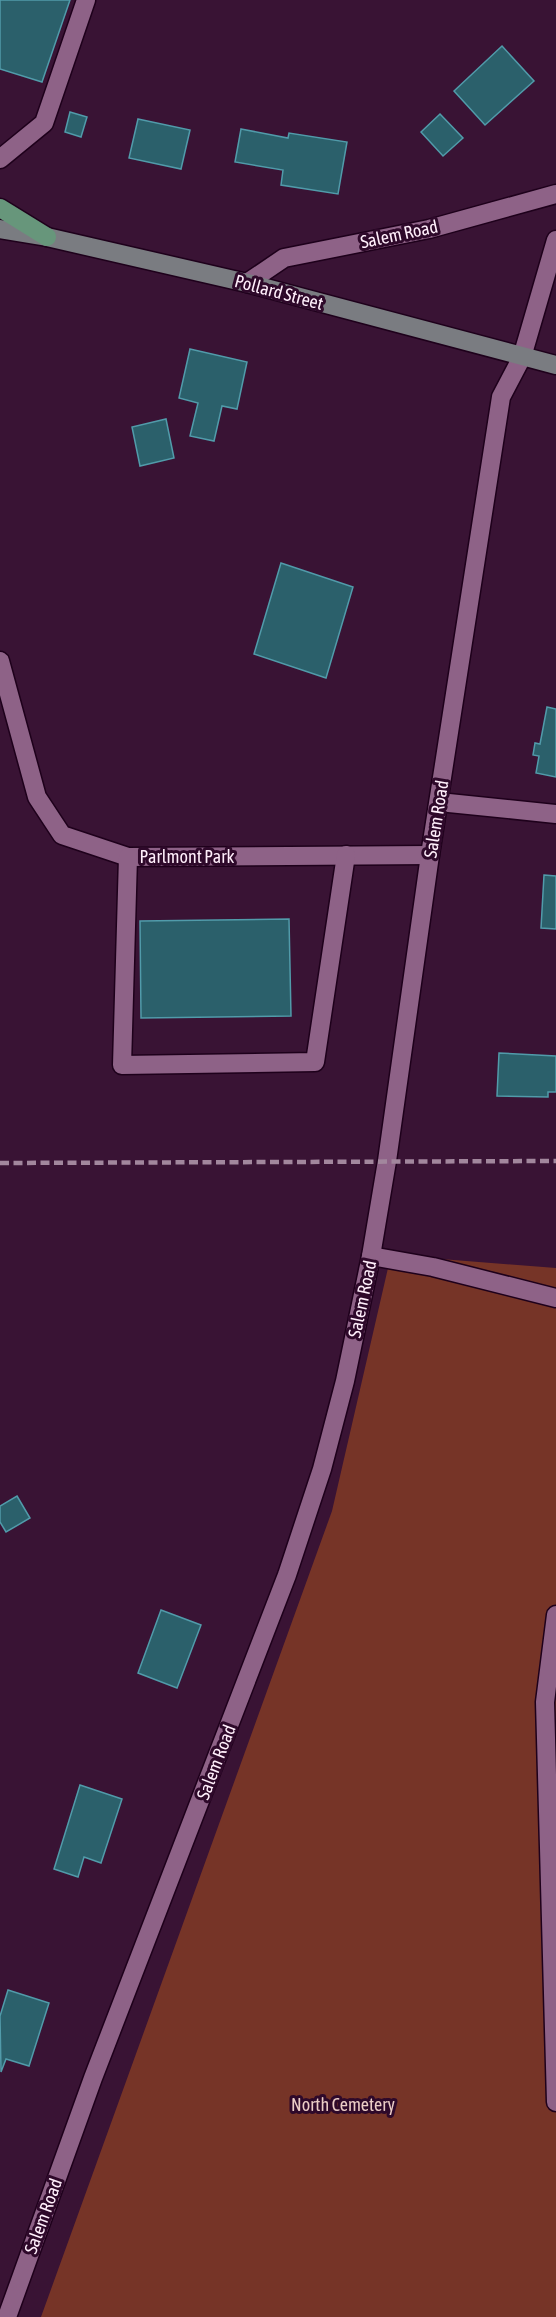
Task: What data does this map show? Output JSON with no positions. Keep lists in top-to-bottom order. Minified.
{"streets":{"main road":["Pollard Street"],"street":["Salem Road","Parlmont Park"]},"crossings":[["Salem Road","Pollard Street"],["Salem Road","Parlmont Park"]],"parks":["North Cemetery"]}
